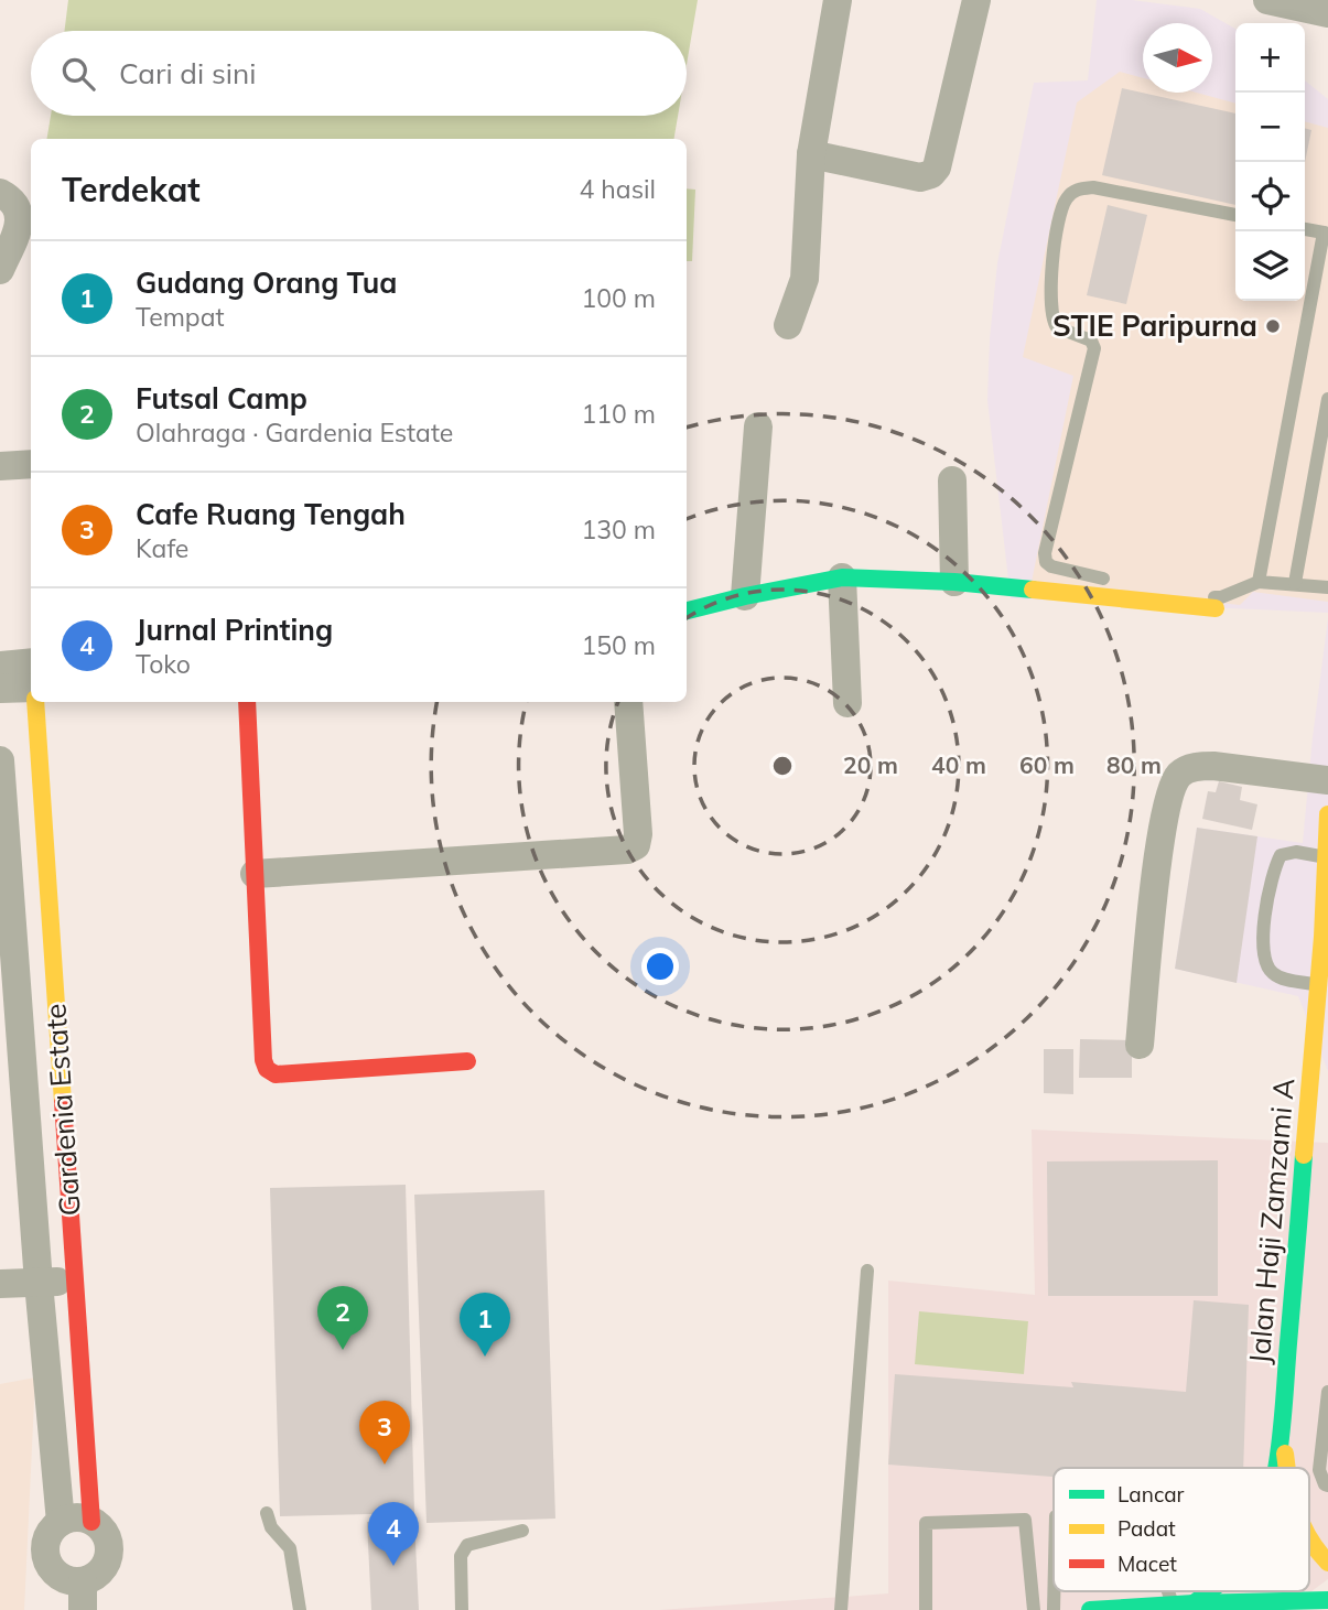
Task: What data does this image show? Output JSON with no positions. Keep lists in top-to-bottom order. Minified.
{"streets":{"main road":["Gardenia Estate","Jalan Haji Zamzami A"]},"places":["STIE Paripurna"],"legend":["Lancar","Padat","Macet"],"north":"right","page":{"map_buttons":["+","−"],"search":"Cari di sini","heading":["Terdekat","4 hasil"],"list":[{"mark":"1","name":"Gudang Orang Tua","note":"Tempat","value":"100 m"},{"mark":"2","name":"Futsal Camp","note":"Olahraga · Gardenia Estate","value":"110 m"},{"mark":"3","name":"Cafe Ruang Tengah","note":"Kafe","value":"130 m"},{"mark":"4","name":"Jurnal Printing","note":"Toko","value":"150 m"}],"pins":["2","1","3","4"]},"rings":["20 m","40 m","60 m","80 m"]}
